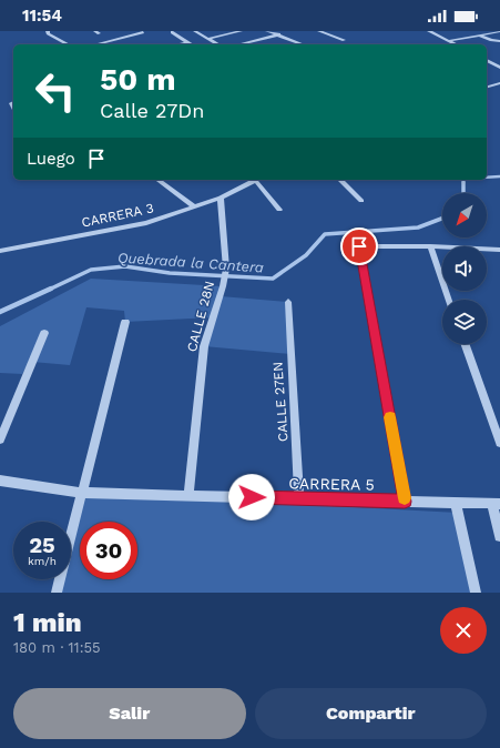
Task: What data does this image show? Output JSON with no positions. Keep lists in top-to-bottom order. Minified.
{"streets":{"street":["CARRERA 3","CALLE 28N","CALLE 27EN","CARRERA 5"]},"crossings":[["CARRERA 3","CALLE 28N"],["CALLE 28N","CARRERA 5"],["CALLE 27EN","CARRERA 5"]],"water":["Quebrada la Cantera"],"north":"bottom left","page":{"status":"11:54","turn":["50 m","Calle 27Dn"],"then":"Luego","speed":"25 km/h","limit":"30","heading":["1 min","180 m · 11:55"],"buttons":["Salir","Compartir"]}}
